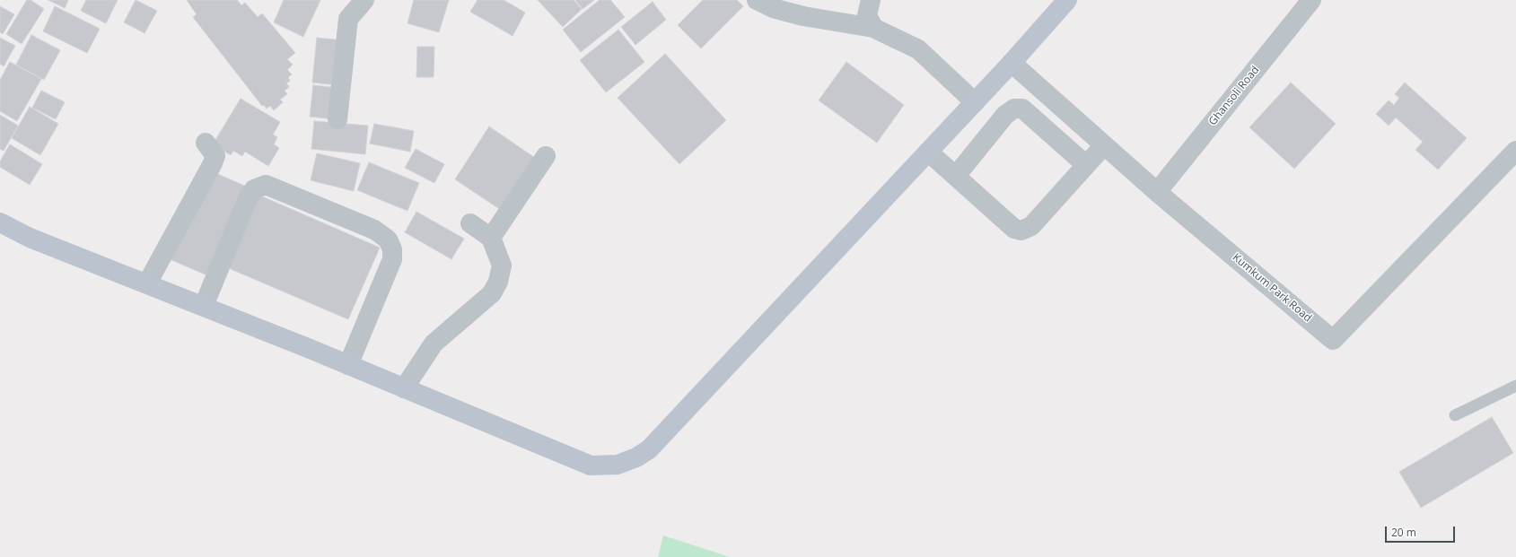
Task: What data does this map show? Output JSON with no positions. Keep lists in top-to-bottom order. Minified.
{"streets":{"street":["Ghansoli Road","Kumkum Park Road"]},"crossings":[["Ghansoli Road","Kumkum Park Road"]],"scale_bar":"20 m"}
